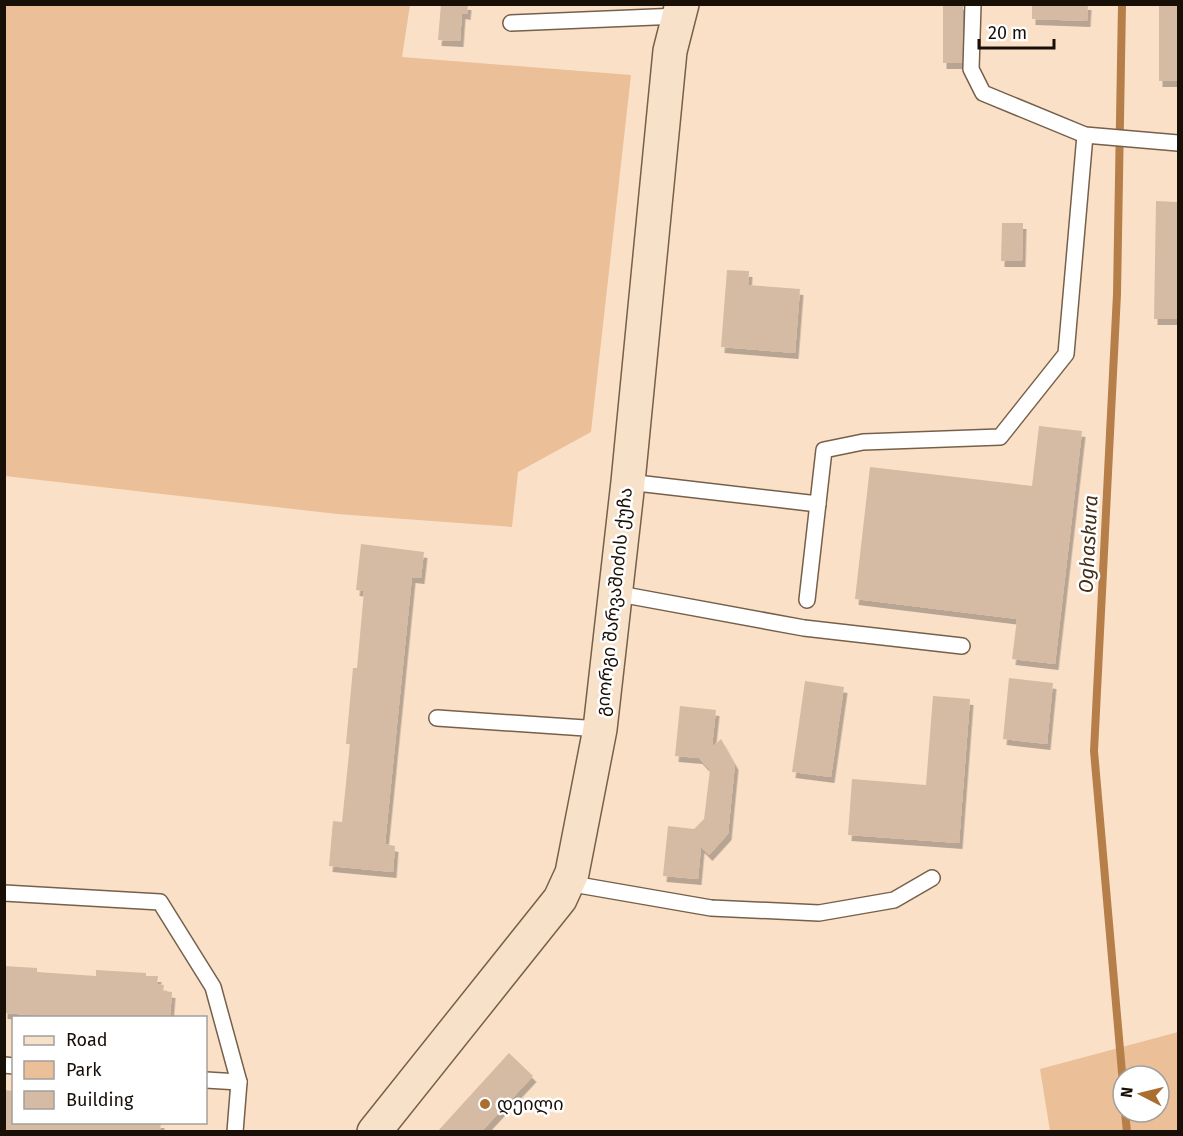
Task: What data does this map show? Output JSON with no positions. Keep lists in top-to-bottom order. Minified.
{"streets":{"street":["გიორგი შარვაშიძის ქუჩა"]},"water":["Oghaskura"],"places":["დეილი"],"legend":["Road","Park","Building"],"scale_bar":"20 m","north":"left"}
